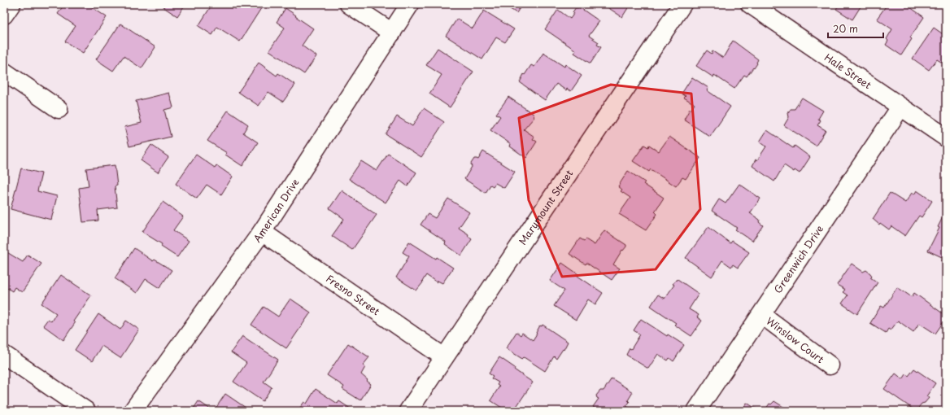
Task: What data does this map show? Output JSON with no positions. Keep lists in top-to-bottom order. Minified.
{"streets":{"street":["Hale Street","Marymount Street","American Drive","Greenwich Drive","Fresno Street","Winslow Court"]},"crossings":[["Hale Street","Greenwich Drive"],["Marymount Street","Fresno Street"],["American Drive","Fresno Street"],["Greenwich Drive","Winslow Court"]],"scale_bar":"20 m"}
